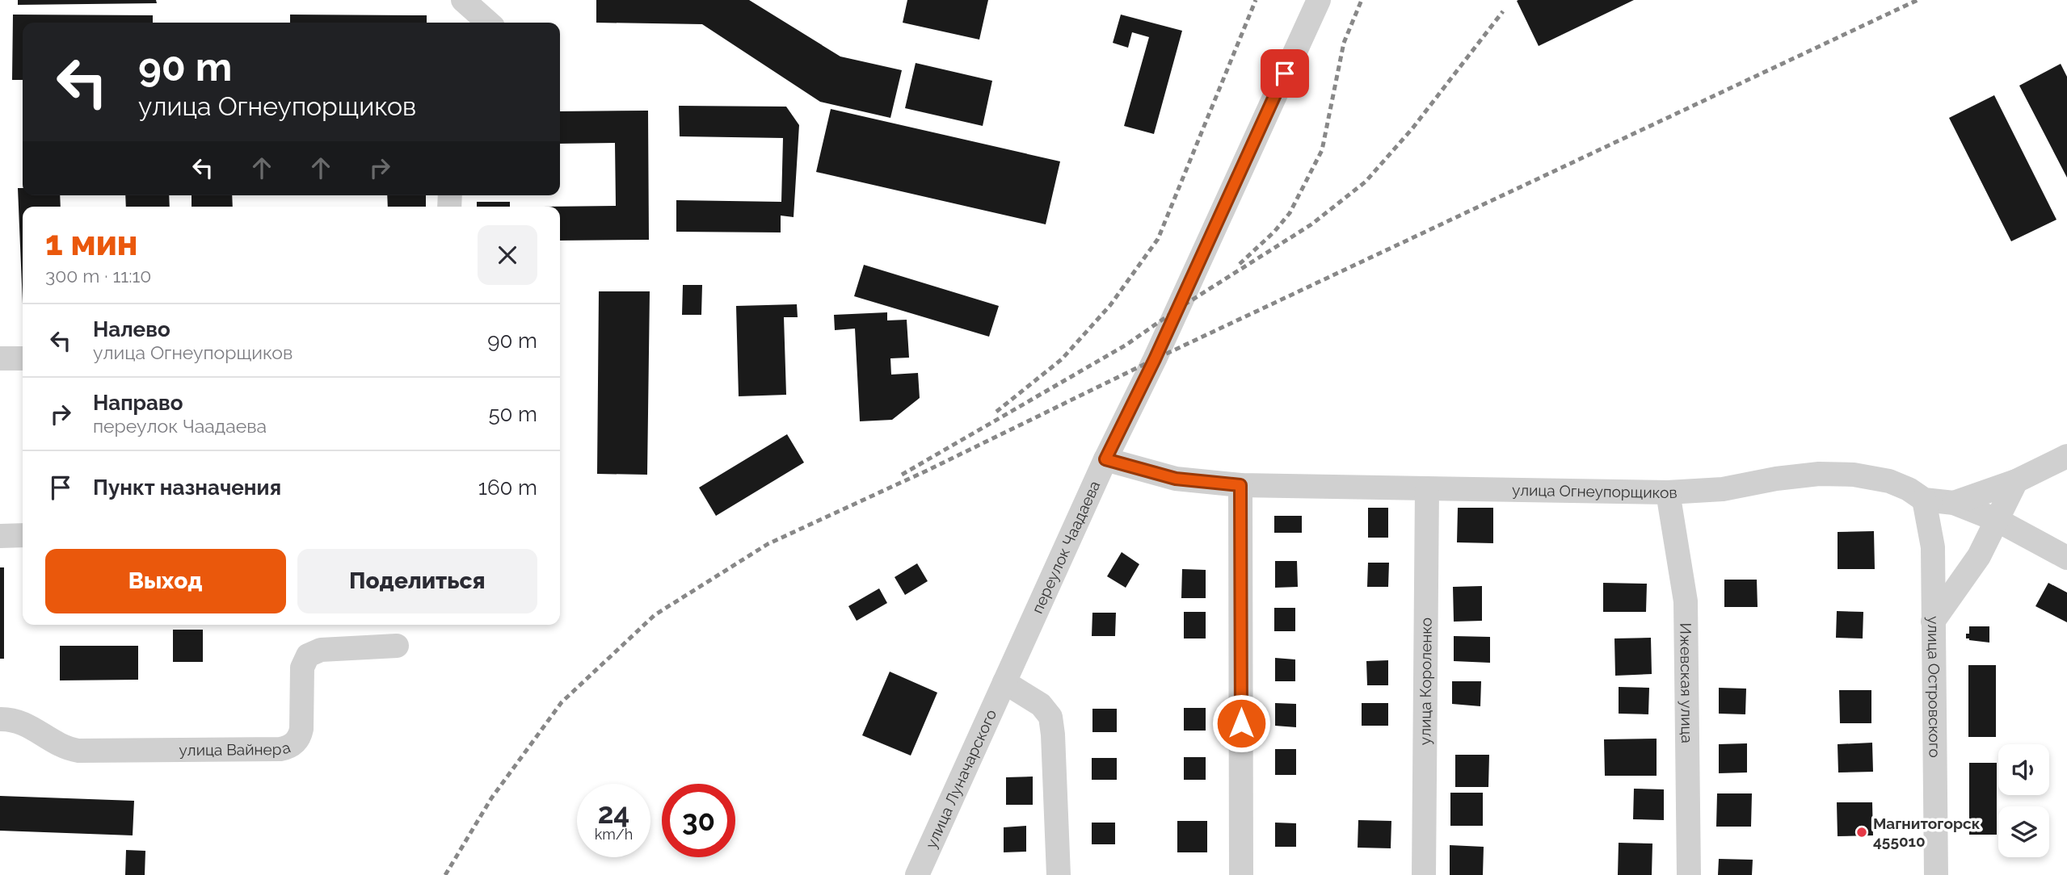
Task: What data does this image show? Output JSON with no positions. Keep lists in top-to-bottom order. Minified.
{"streets":{"street":["улица Огнеупорщиков","переулок Чаадаева","улица Короленко","Ижевская улица","улица Островского","улица Вайнера","улица Луначарского"]},"crossings":[["улица Огнеупорщиков","переулок Чаадаева"],["улица Огнеупорщиков","улица Короленко"],["улица Огнеупорщиков","Ижевская улица"],["улица Огнеупорщиков","улица Островского"],["переулок Чаадаева","улица Луначарского"]],"places":["Магнитогорск 455010"],"page":{"turn":["90 m","улица Огнеупорщиков"],"heading":["1 мин","300 m · 11:10"],"list":[{"name":"Налево","note":"улица Огнеупорщиков","value":"90 m"},{"name":"Направо","note":"переулок Чаадаева","value":"50 m"},{"name":"Пункт назначения","value":"160 m"}],"buttons":["Выход","Поделиться"],"speed":"24 km/h","limit":"30"}}
